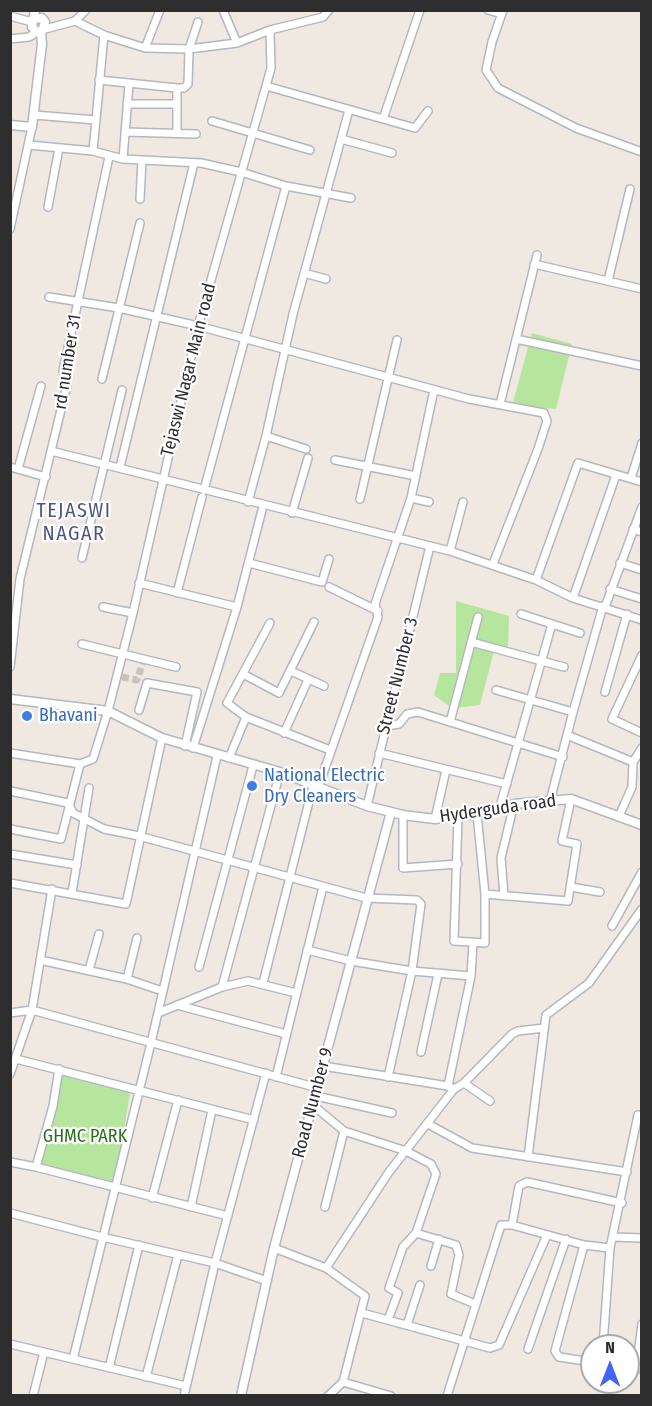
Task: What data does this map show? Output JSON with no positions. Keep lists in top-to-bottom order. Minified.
{"streets":{"street":["rd number 31","Tejaswi Nagar Main road","Street Number 3","Hyderguda road","Road Number 9"]},"crossings":[["Tejaswi Nagar Main road","Hyderguda road"],["Street Number 3","Hyderguda road"],["Hyderguda road","Road Number 9"]],"districts":["TEJASWI NAGAR"],"parks":["GHMC PARK"],"places":["Bhavani","National Electric Dry Cleaners"],"north":"top"}
